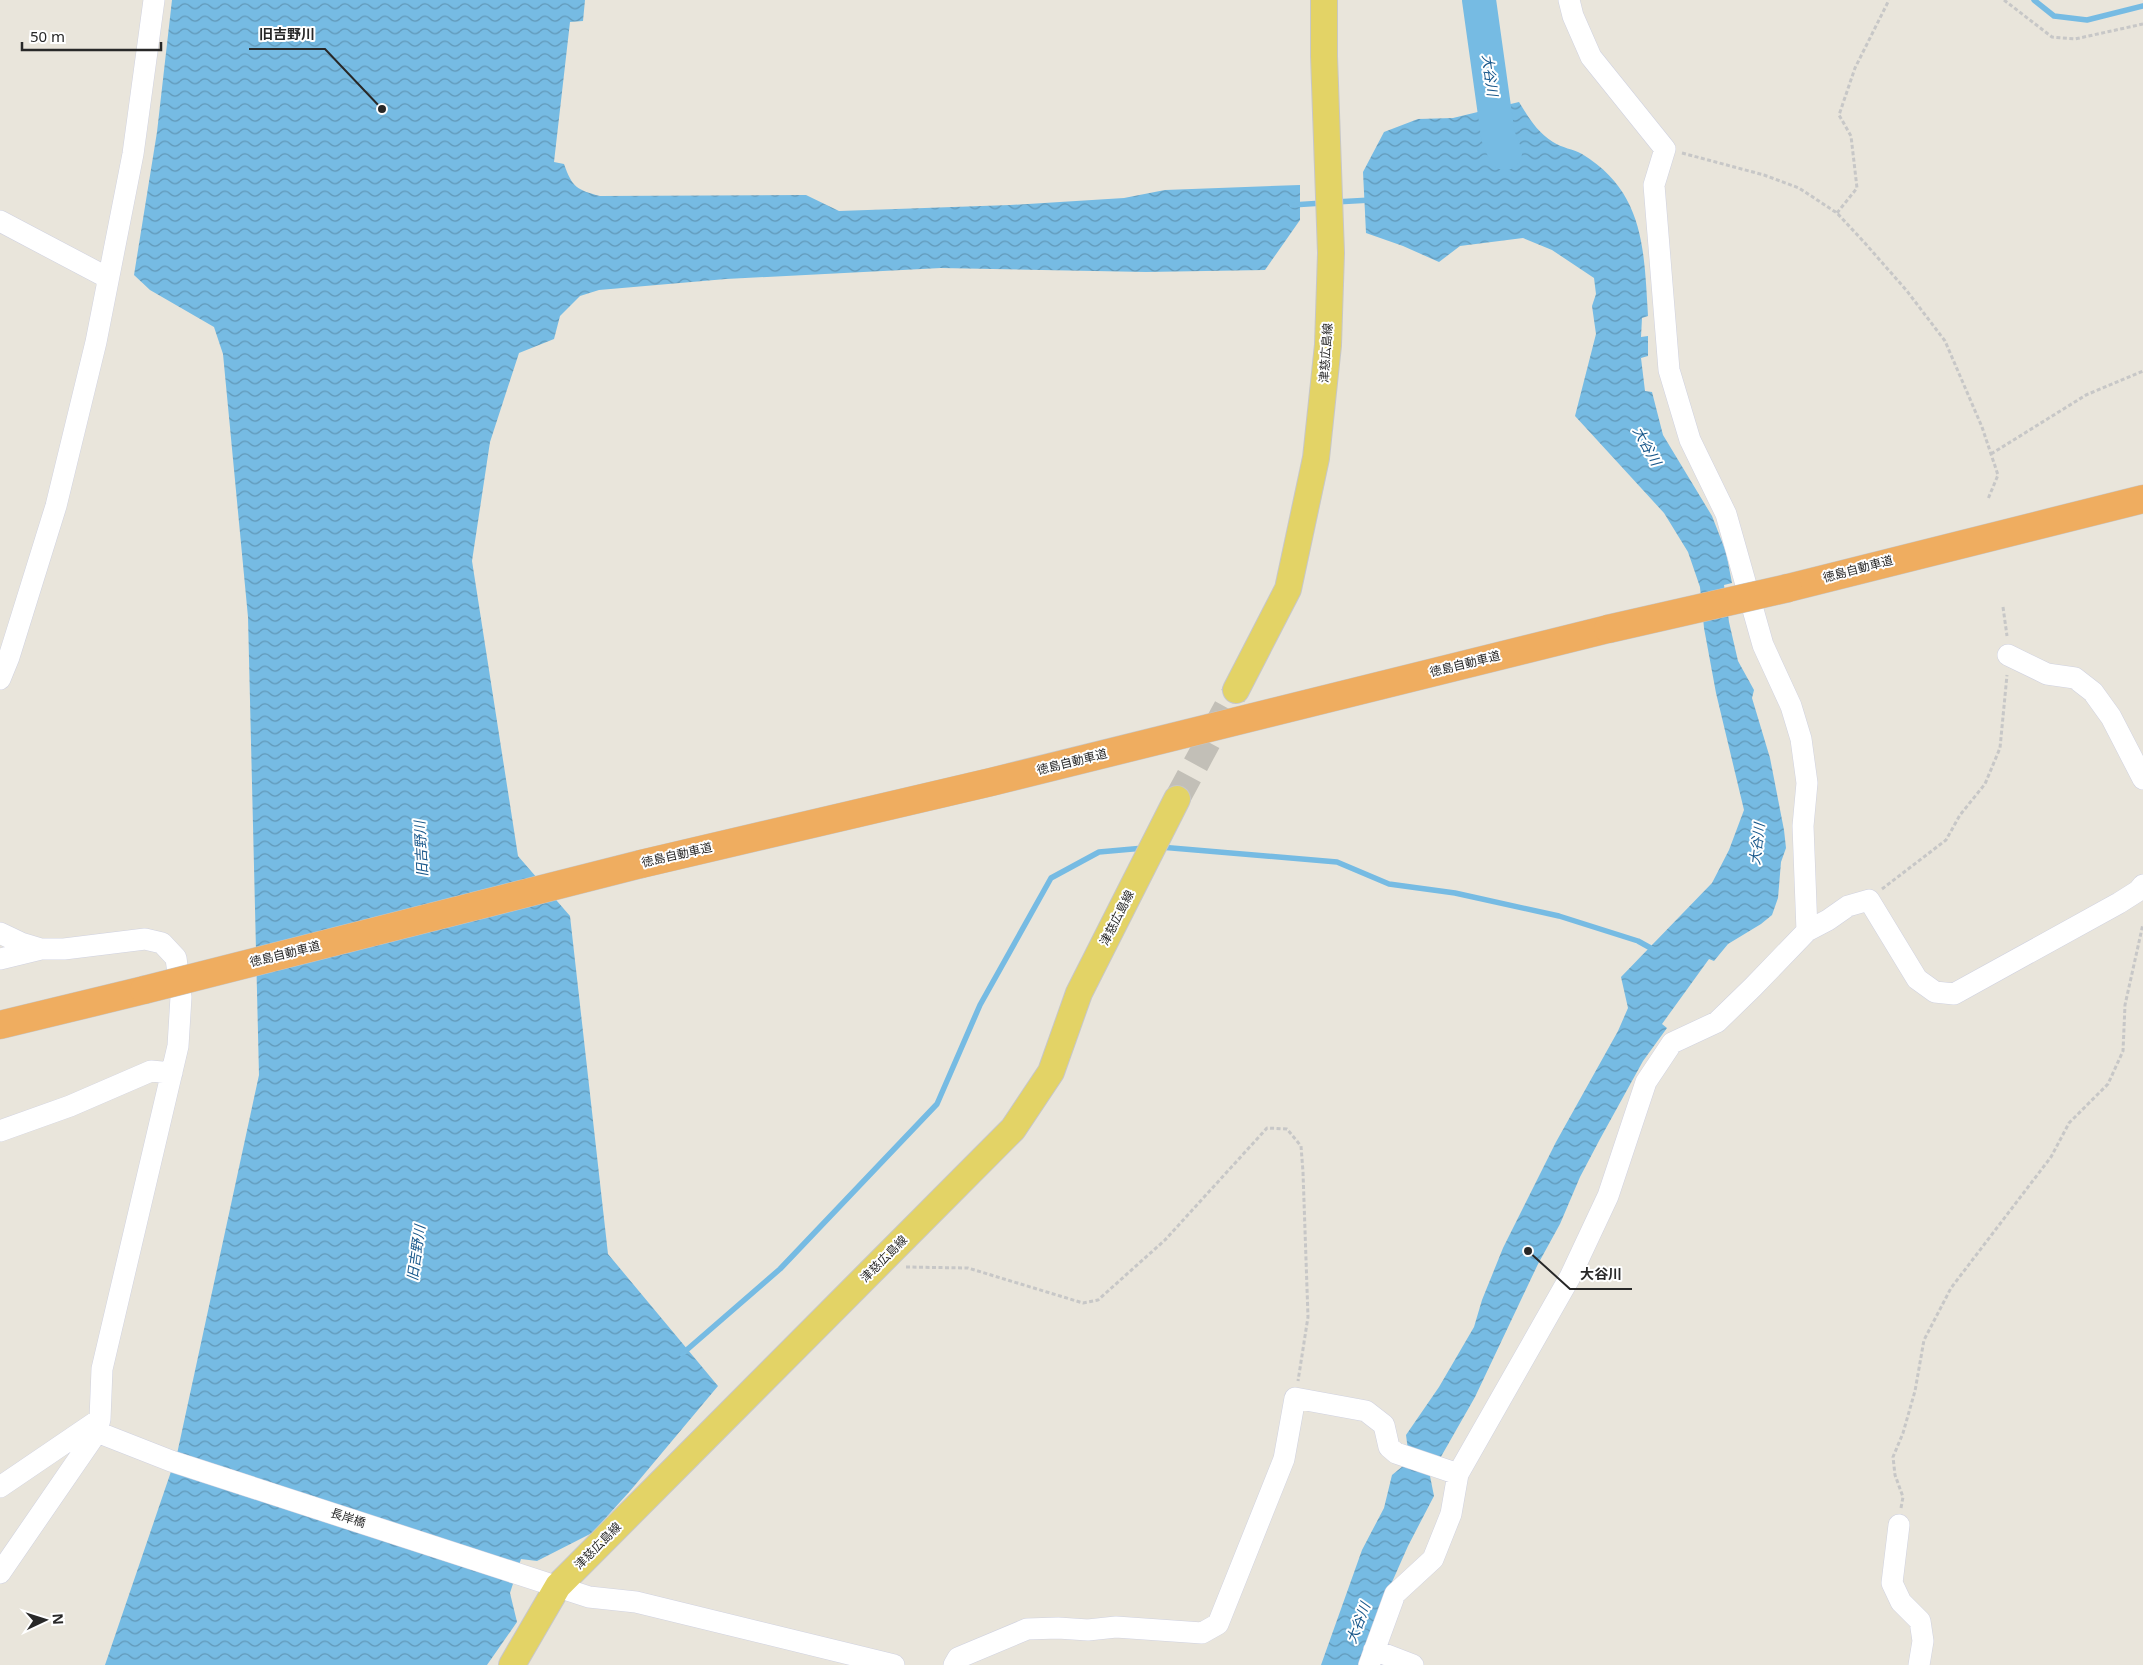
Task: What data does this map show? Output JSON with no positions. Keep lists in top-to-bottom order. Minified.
{"streets":{"highway":["徳島自動車道"],"main road":["津慈広島線"],"street":["長岸橋"]},"crossings":[["津慈広島線","長岸橋"]],"water":["大谷川","旧吉野川"],"places":["旧吉野川","大谷川"],"scale_bar":"50 m","north":"right"}
